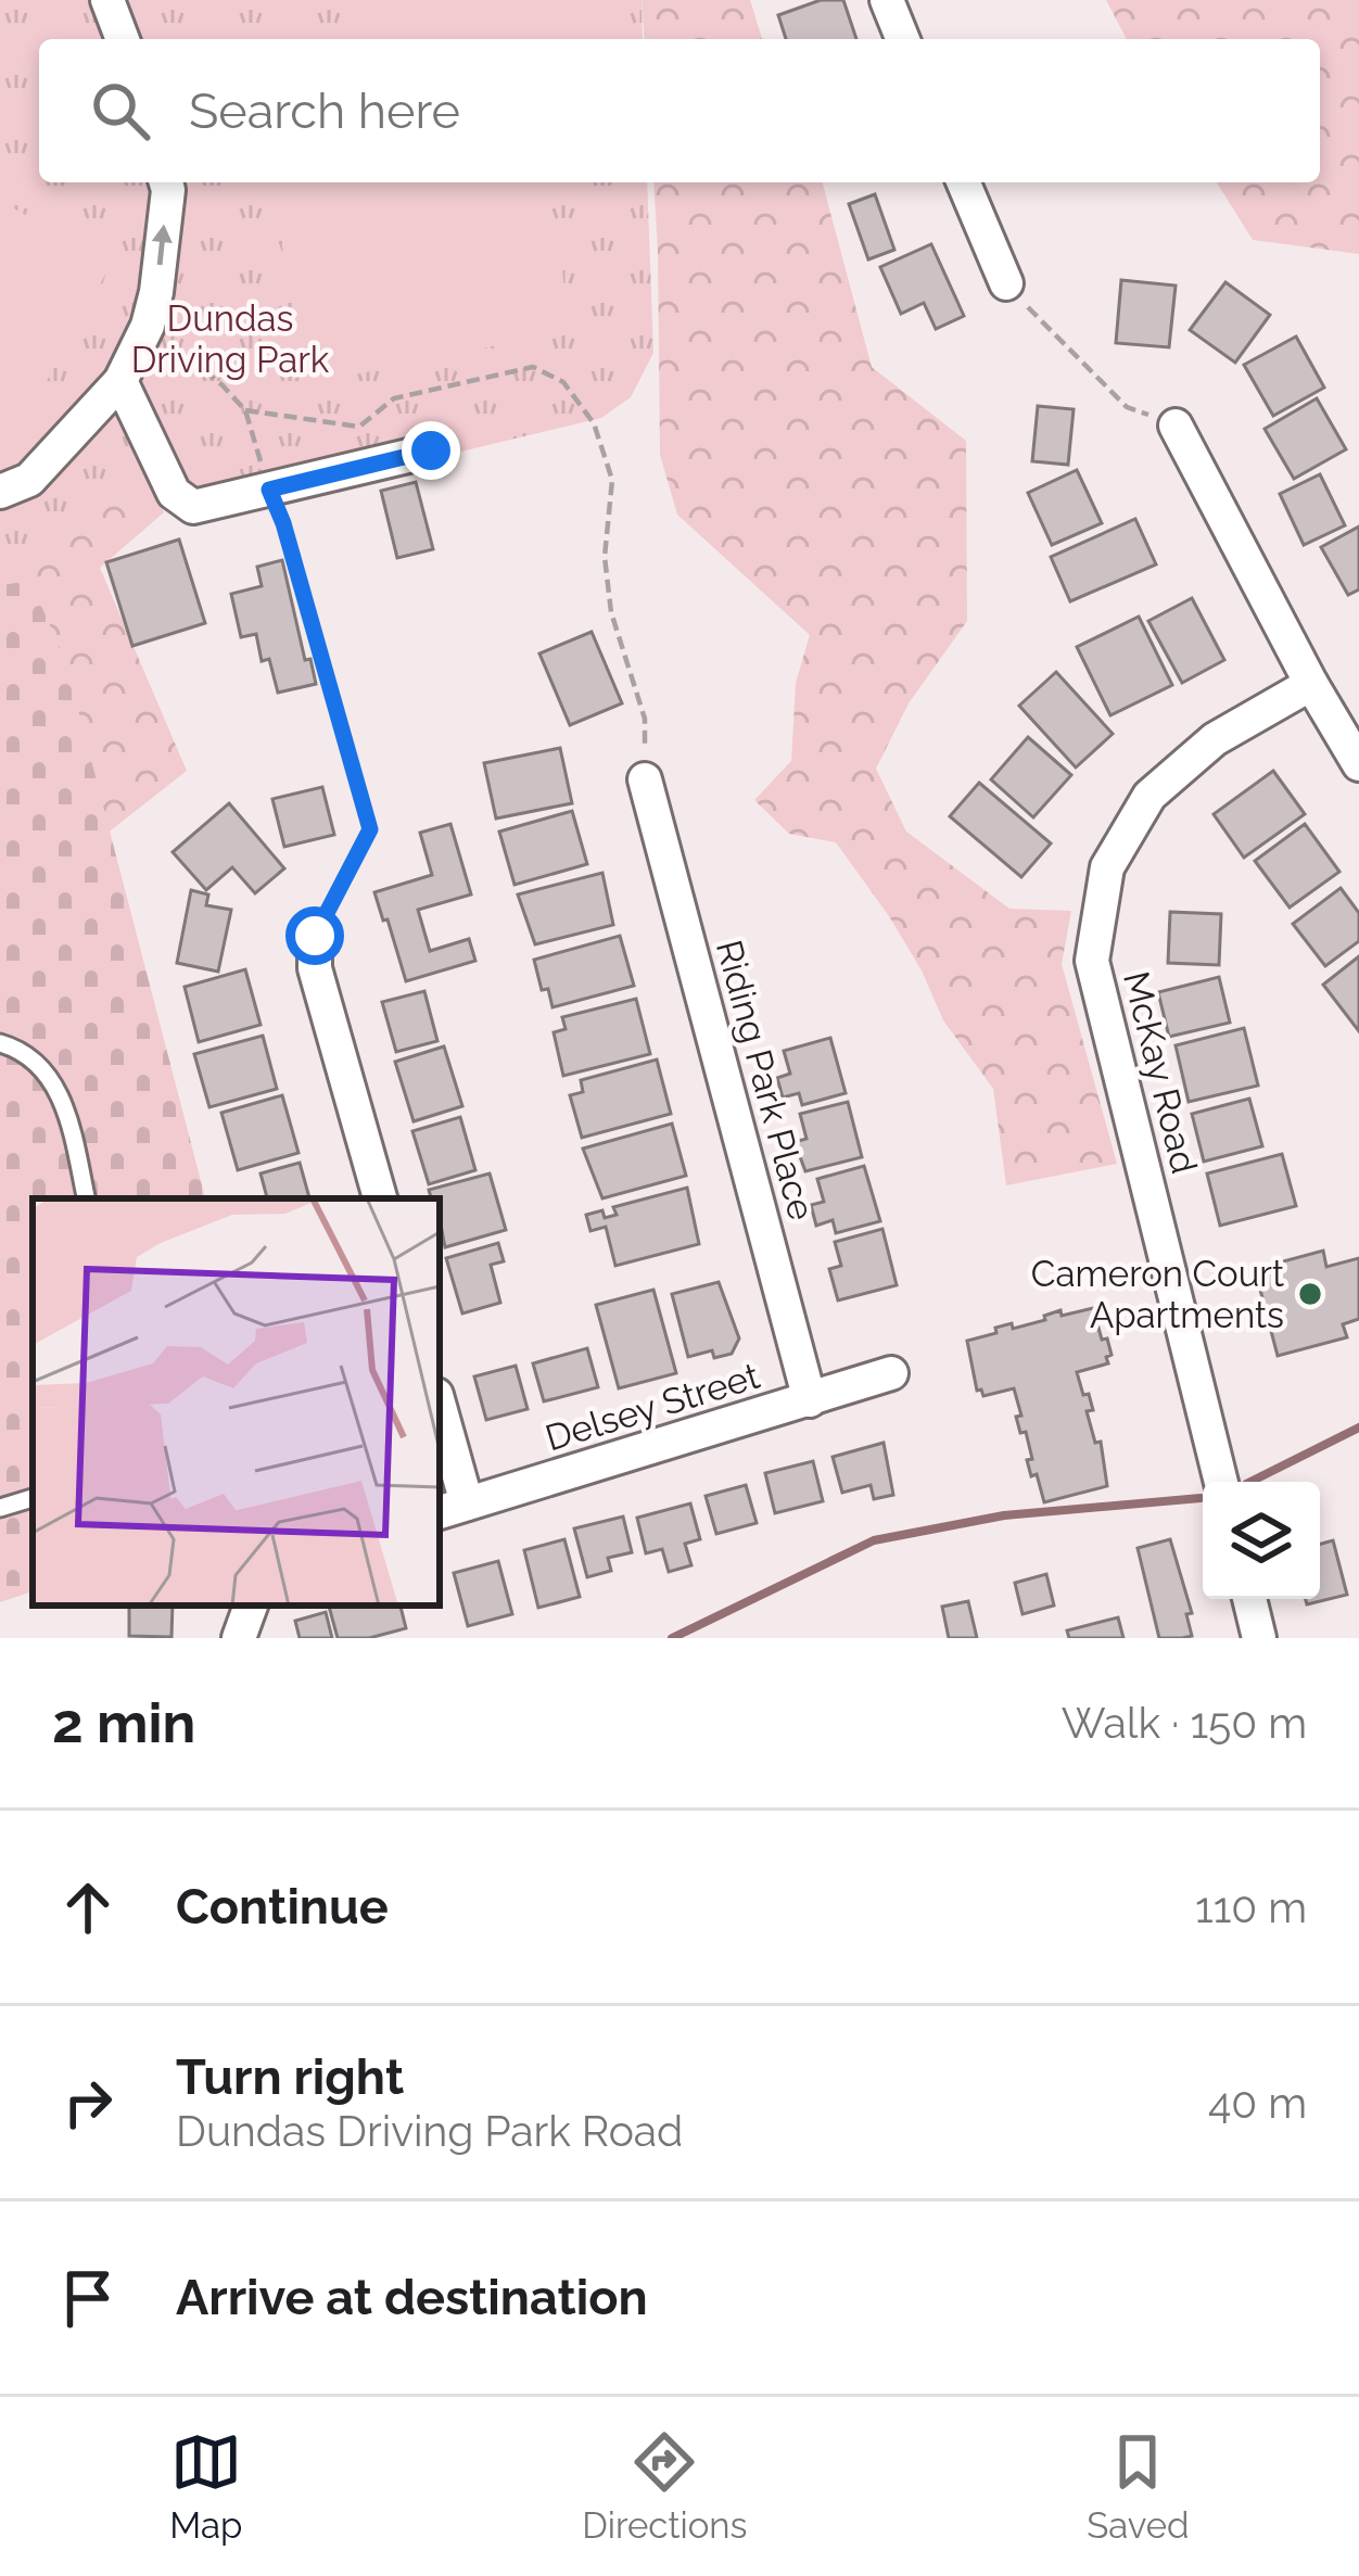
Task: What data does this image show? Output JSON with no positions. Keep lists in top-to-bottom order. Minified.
{"streets":{"street":["McKay Road","Riding Park Place","Delsey Street"]},"crossings":[["Riding Park Place","Delsey Street"]],"parks":["Dundas Driving Park"],"places":["Cameron Court Apartments"],"page":{"search":"Search here","heading":["2 min","Walk · 150 m"],"list":[["Continue","110 m"],["Turn right","Dundas Driving Park Road","40 m"],"Arrive at destination"],"nav":["Map","Directions","Saved"]}}
